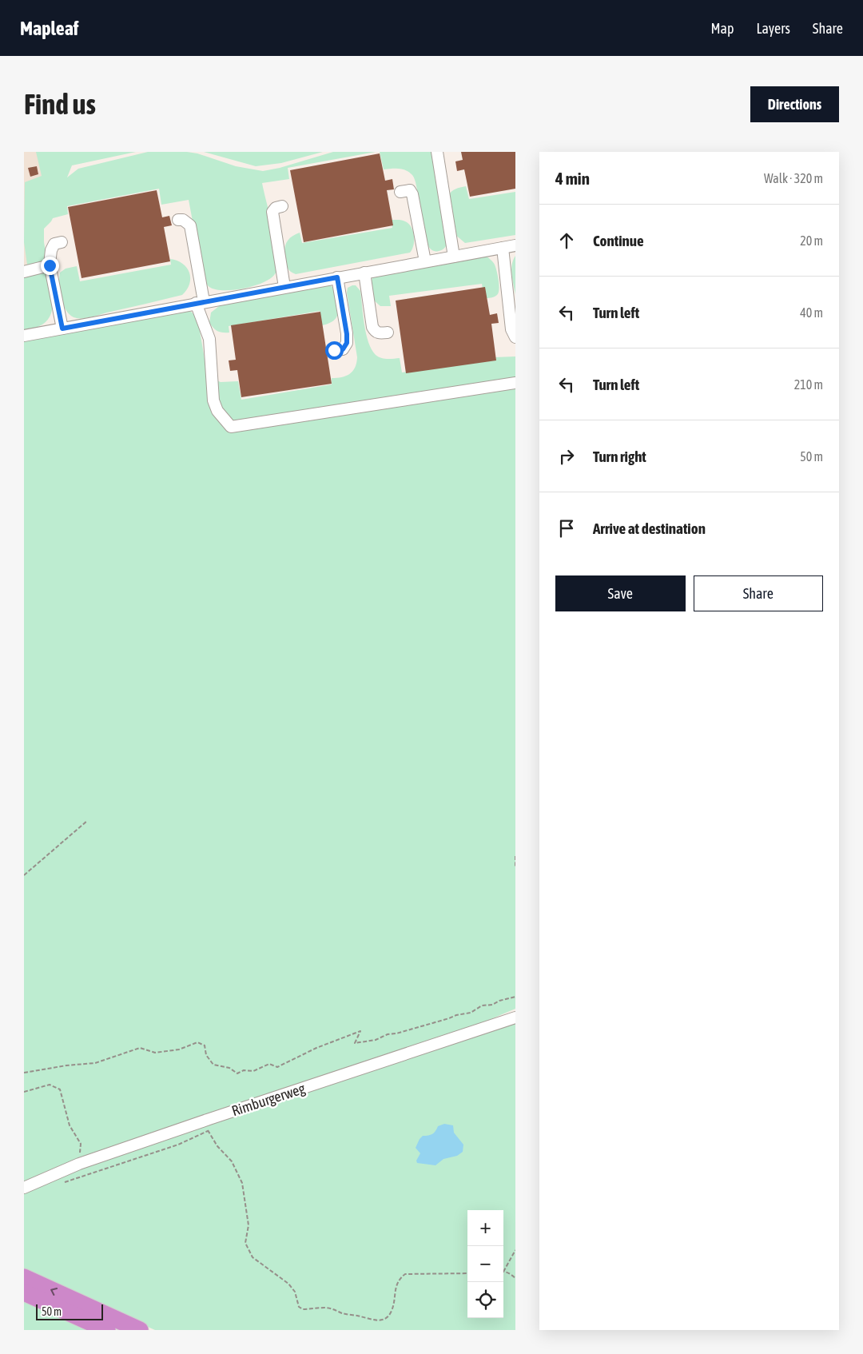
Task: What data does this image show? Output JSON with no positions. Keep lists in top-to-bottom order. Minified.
{"streets":{"street":["Rimburgerweg"]},"scale_bar":"50 m","page":{"header":"Mapleaf","nav":["Map","Layers","Share"],"buttons":["Directions",["Save","Share"]],"title":"Find us","heading":["4 min","Walk · 320 m"],"list":[["Continue","20 m"],["Turn left","40 m"],["Turn left","210 m"],["Turn right","50 m"],"Arrive at destination"],"map_buttons":["+","−"],"scale":"50 m"}}
